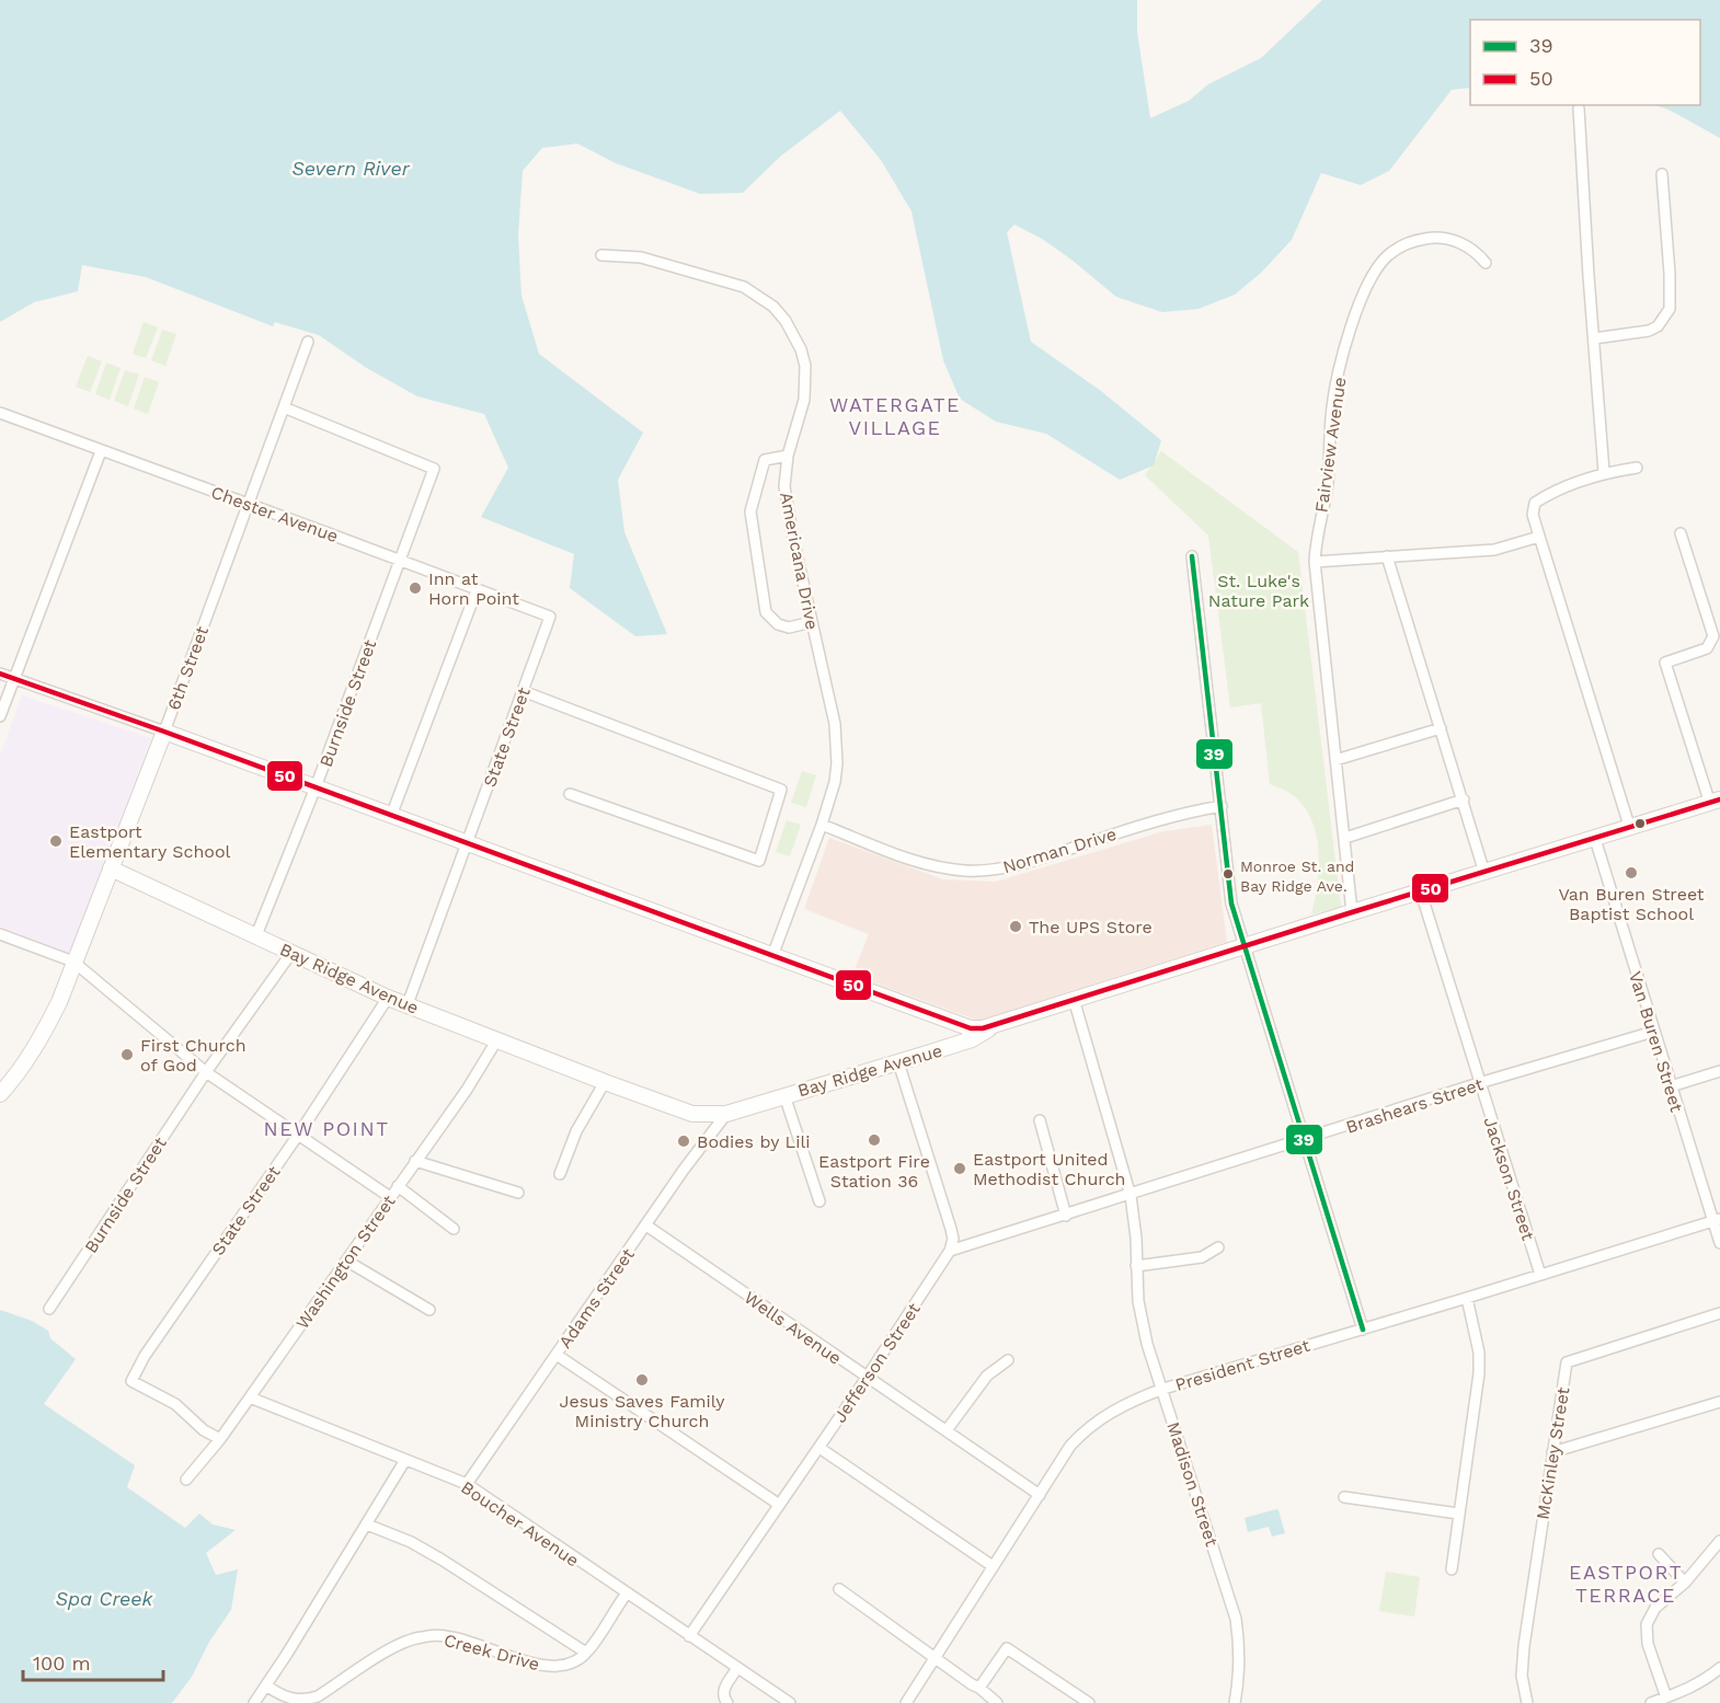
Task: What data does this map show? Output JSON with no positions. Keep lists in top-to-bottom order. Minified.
{"streets":{"main road":["6th Street","Bay Ridge Avenue"],"street":["Fairview Avenue","Chester Avenue","Americana Drive","Burnside Street","State Street","Norman Drive","Van Buren Street","Brashears Street","Jackson Street","Washington Street","Adams Street","Wells Avenue","Jefferson Street","President Street","McKinley Street","Madison Street","Boucher Avenue","Creek Drive"]},"crossings":[["Fairview Avenue","Bay Ridge Avenue"],["Chester Avenue","6th Street"],["Chester Avenue","Burnside Street"],["Chester Avenue","State Street"],["Americana Drive","Norman Drive"],["6th Street","Burnside Street"],["6th Street","Bay Ridge Avenue"],["Burnside Street","Bay Ridge Avenue"],["State Street","Bay Ridge Avenue"],["State Street","Washington Street"],["Bay Ridge Avenue","Van Buren Street"],["Bay Ridge Avenue","Jackson Street"],["Bay Ridge Avenue","Washington Street"],["Bay Ridge Avenue","Adams Street"],["Bay Ridge Avenue","Madison Street"],["Van Buren Street","Brashears Street"],["Van Buren Street","President Street"],["Brashears Street","Jackson Street"],["Brashears Street","Jefferson Street"],["Brashears Street","Madison Street"],["Jackson Street","President Street"],["Washington Street","Boucher Avenue"],["Adams Street","Wells Avenue"],["Adams Street","Boucher Avenue"],["Wells Avenue","Jefferson Street"],["Wells Avenue","President Street"],["Jefferson Street","Boucher Avenue"],["President Street","Madison Street"],["Boucher Avenue","Creek Drive"]],"districts":["WATERGATE VILLAGE","NEW POINT","EASTPORT TERRACE"],"water":["Severn River","Spa Creek"],"parks":["St. Luke's Nature Park"],"places":["Inn at Horn Point","Eastport Elementary School","Van Buren Street Baptist School","Monroe St. and Bay Ridge Ave.","The UPS Store","First Church of God","Eastport Fire Station 36","Bodies by Lili","Eastport United Methodist Church","Jesus Saves Family Ministry Church"],"lines":["transit line 39","transit line 50"],"legend":["39","50"],"scale_bar":"100 m"}
